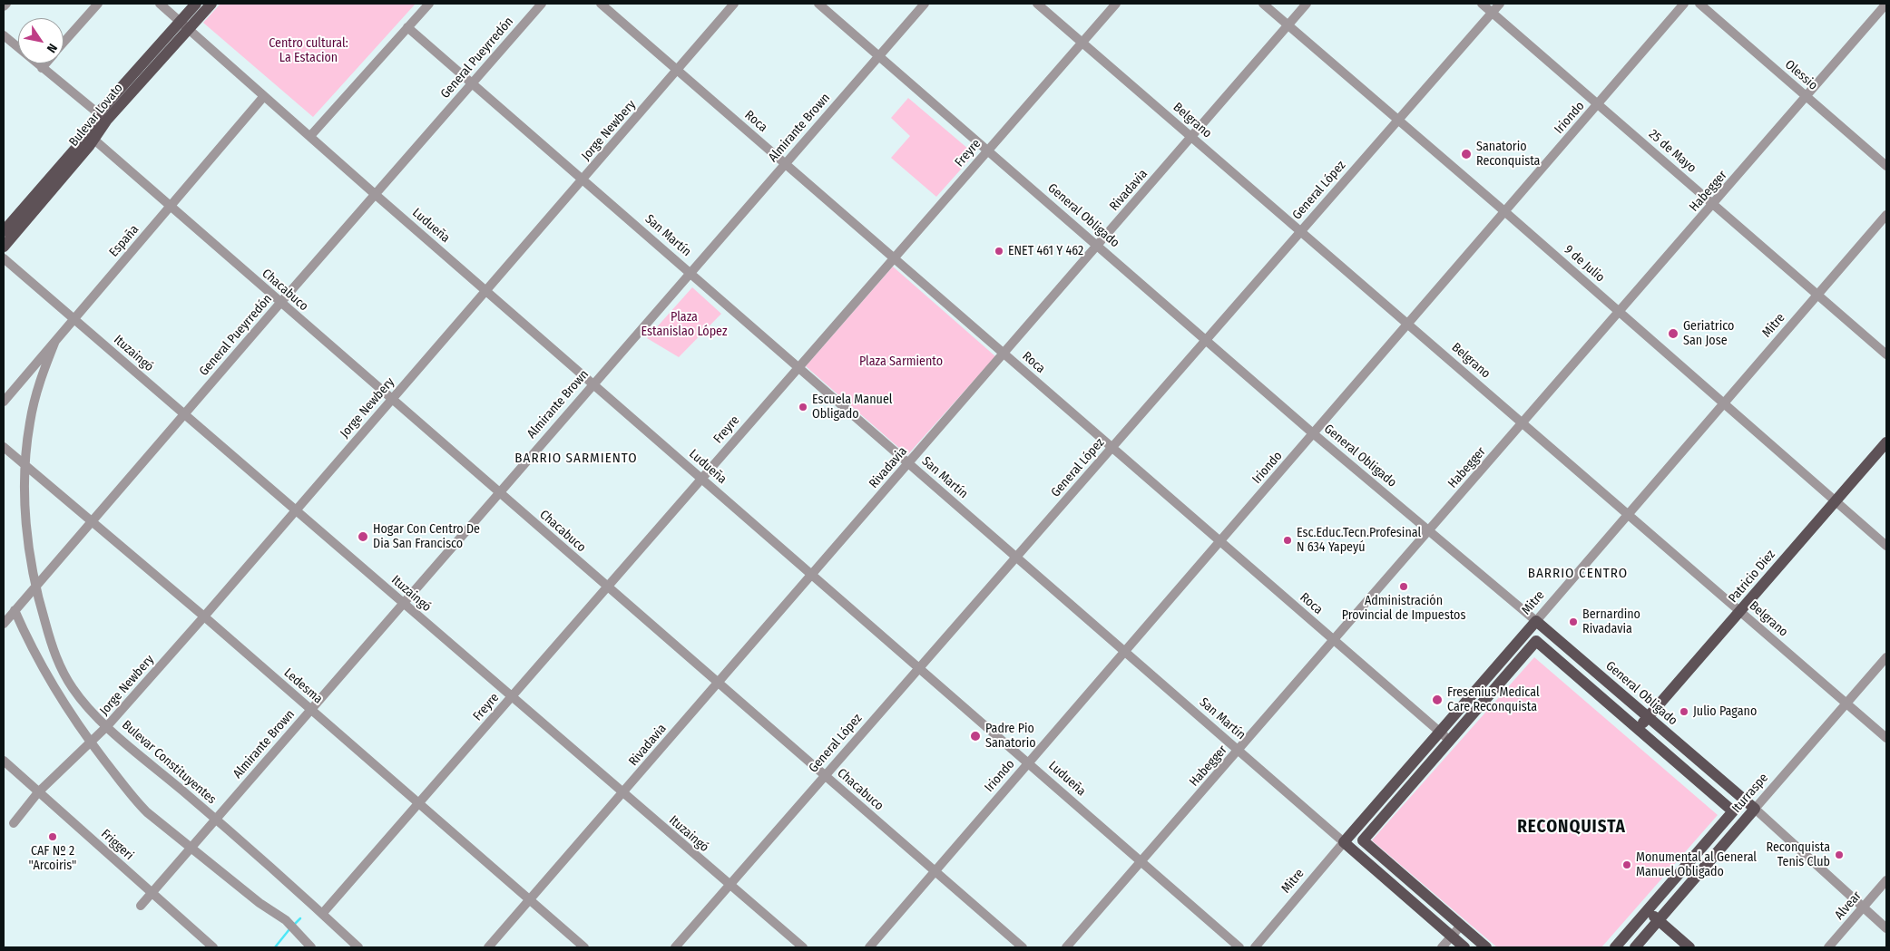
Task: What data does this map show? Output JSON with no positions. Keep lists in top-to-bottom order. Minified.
{"streets":{"main road":["Bulevar Lovato","General Obligado","San Martín","Mitre","Patricio Diez","Iturraspe"],"street":["General Pueyrredón","Olessio","Iriondo","Belgrano","Roca","Almirante Brown","Jorge Newbery","25 de Mayo","Freyre","Rivadavia","General López","Habegger","Ludueña","España","9 de Julio","Chacabuco","Ituzaingó","Ledesma","Bulevar Constituyentes","Friggeri","Alvear"]},"crossings":[["General Pueyrredón","Ludueña"],["General Pueyrredón","San Martín"],["General Pueyrredón","Chacabuco"],["General Pueyrredón","Ituzaingó"],["General Pueyrredón","Ledesma"],["General Pueyrredón","Bulevar Constituyentes"],["Olessio","Habegger"],["Bulevar Lovato","Ludueña"],["Bulevar Lovato","Chacabuco"],["Iriondo","Belgrano"],["Iriondo","Roca"],["Iriondo","25 de Mayo"],["Iriondo","General Obligado"],["Iriondo","Ludueña"],["Iriondo","San Martín"],["Iriondo","9 de Julio"],["Iriondo","Chacabuco"],["Belgrano","Freyre"],["Belgrano","Rivadavia"],["Belgrano","General López"],["Belgrano","Habegger"],["Belgrano","Mitre"],["Belgrano","Patricio Diez"],["Belgrano","Iturraspe"],["Roca","Almirante Brown"],["Roca","Jorge Newbery"],["Roca","Freyre"],["Roca","Rivadavia"],["Roca","General López"],["Roca","Habegger"],["Roca","Mitre"],["Almirante Brown","General Obligado"],["Almirante Brown","Ludueña"],["Almirante Brown","San Martín"],["Almirante Brown","Chacabuco"],["Almirante Brown","Ituzaingó"],["Almirante Brown","Ledesma"],["Almirante Brown","Bulevar Constituyentes"],["Almirante Brown","Friggeri"],["Jorge Newbery","Ludueña"],["Jorge Newbery","San Martín"],["Jorge Newbery","Chacabuco"],["Jorge Newbery","Ituzaingó"],["Jorge Newbery","Ledesma"],["Jorge Newbery","Bulevar Constituyentes"],["Jorge Newbery","Friggeri"],["25 de Mayo","General López"],["25 de Mayo","Habegger"],["25 de Mayo","Mitre"],["Freyre","General Obligado"],["Freyre","Ludueña"],["Freyre","San Martín"],["Freyre","Chacabuco"],["Freyre","Ituzaingó"],["Freyre","Ledesma"],["Freyre","Bulevar Constituyentes"],["Rivadavia","General Obligado"],["Rivadavia","Ludueña"],["Rivadavia","San Martín"],["Rivadavia","9 de Julio"],["Rivadavia","Chacabuco"],["Rivadavia","Ituzaingó"],["Rivadavia","Ledesma"],["General López","General Obligado"],["General López","Ludueña"],["General López","San Martín"],["General López","9 de Julio"],["General López","Chacabuco"],["General López","Ituzaingó"],["Habegger","General Obligado"],["Habegger","Ludueña"],["Habegger","San Martín"],["Habegger","9 de Julio"],["General Obligado","Mitre"],["General Obligado","Patricio Diez"],["General Obligado","Iturraspe"],["General Obligado","Alvear"],["Ludueña","España"],["San Martín","Mitre"],["España","Chacabuco"],["España","Ituzaingó"],["España","Bulevar Constituyentes"],["9 de Julio","Mitre"],["9 de Julio","Patricio Diez"],["Patricio Diez","Iturraspe"],["Ledesma","Bulevar Constituyentes"]],"districts":["BARRIO SARMIENTO","BARRIO CENTRO","RECONQUISTA"],"parks":["Centro cultural: La Estacion","Plaza Estanislao López","Plaza Sarmiento"],"places":["Sanatorio Reconquista","ENET 461 Y 462","Geriatrico San Jose","Escuela Manuel Obligado","Hogar Con Centro De Dia San Francisco","Esc.Educ.Tecn.Profesinal N 634 Yapeyú","Administración Provincial de Impuestos","Bernardino Rivadavia","Fresenius Medical Care Reconquista","Julio Pagano","Padre Pio Sanatorio","CAF Nº 2 \"Arcoiris\"","Reconquista Tenis Club","Monumental al General Manuel Obligado"],"north":"bottom right"}
